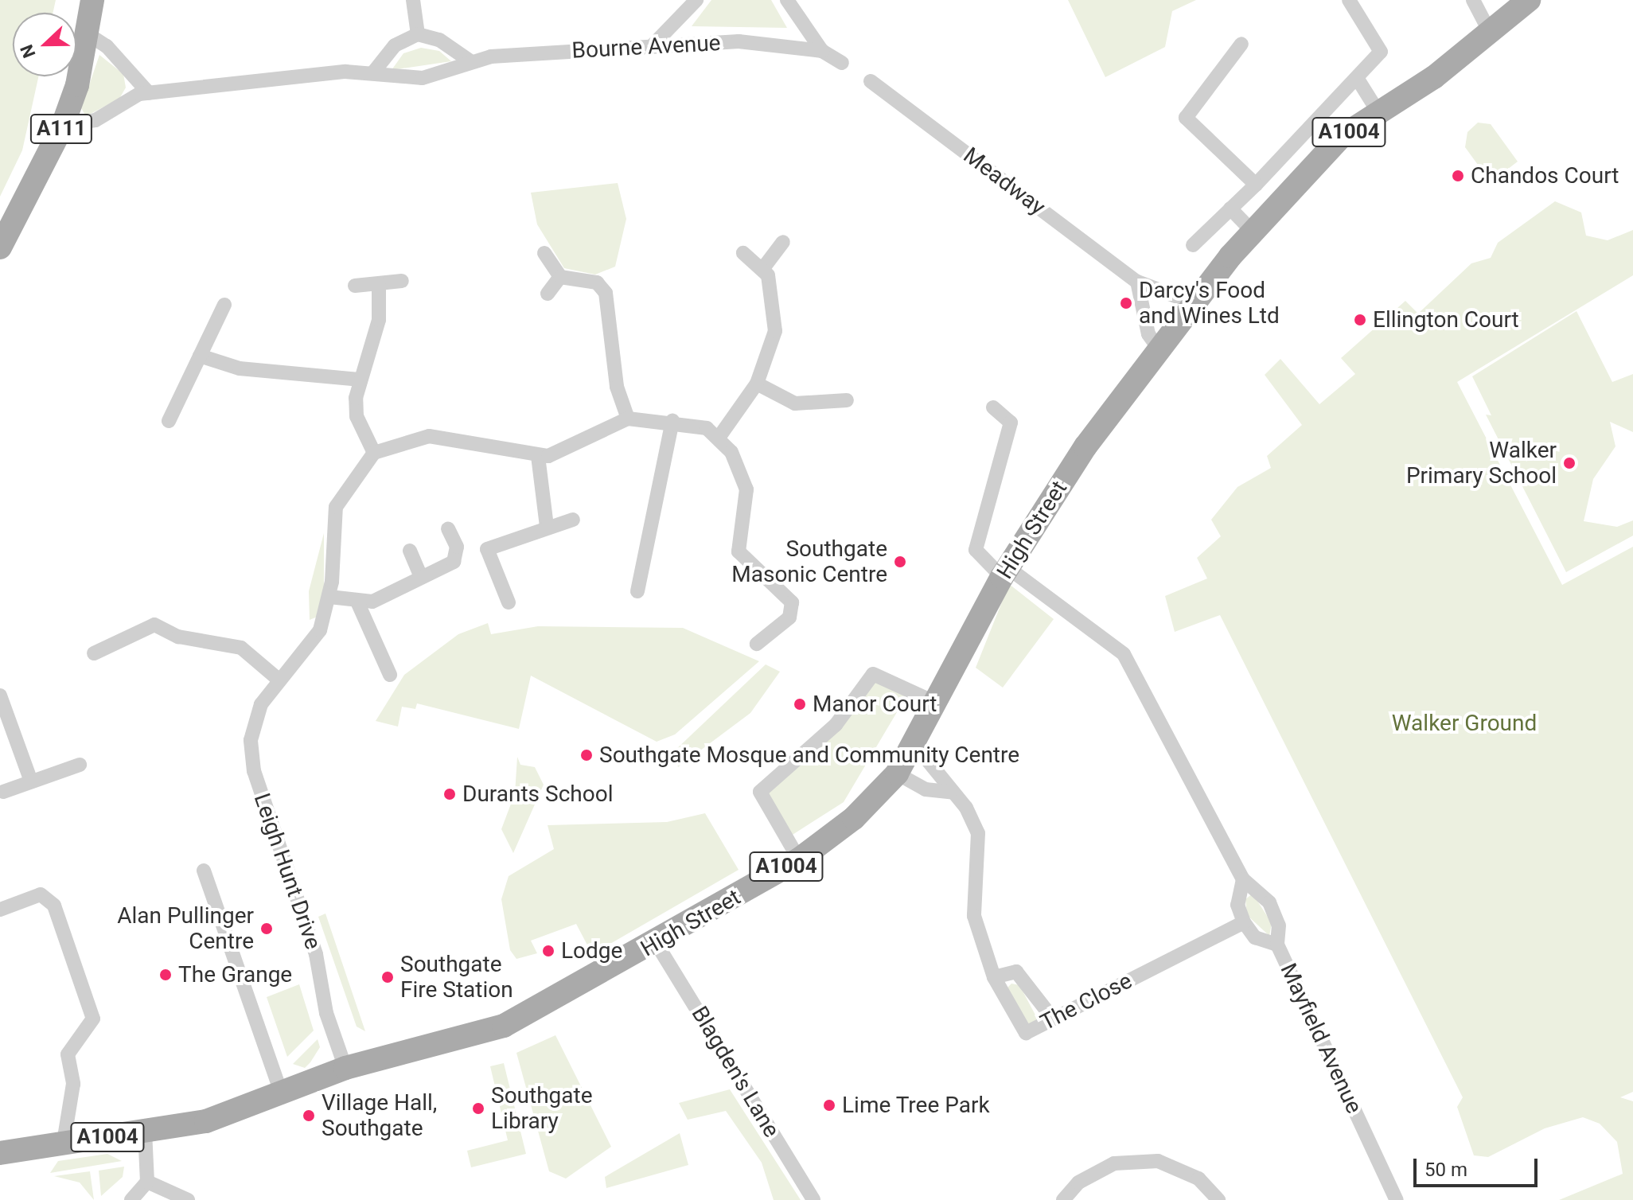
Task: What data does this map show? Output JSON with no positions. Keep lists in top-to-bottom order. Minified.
{"streets":{"main road":["A111","A1004","High Street"],"street":["Bourne Avenue","Meadway","Leigh Hunt Drive","The Close","Mayfield Avenue","Blagden's Lane"]},"crossings":[["Bourne Avenue","A111"],["A1004","Meadway"],["A1004","High Street"],["High Street","Leigh Hunt Drive"],["High Street","The Close"],["High Street","Blagden's Lane"],["The Close","Mayfield Avenue"]],"parks":["Walker Ground"],"places":["Chandos Court","Darcy's Food and Wines Ltd","Ellington Court","Walker Primary School","Southgate Masonic Centre","Manor Court","Southgate Mosque and Community Centre","Durants School","Alan Pullinger Centre","Lodge","The Grange","Southgate Fire Station","Lime Tree Park","Southgate Library","Village Hall, Southgate"],"scale_bar":"50 m","north":"left"}
